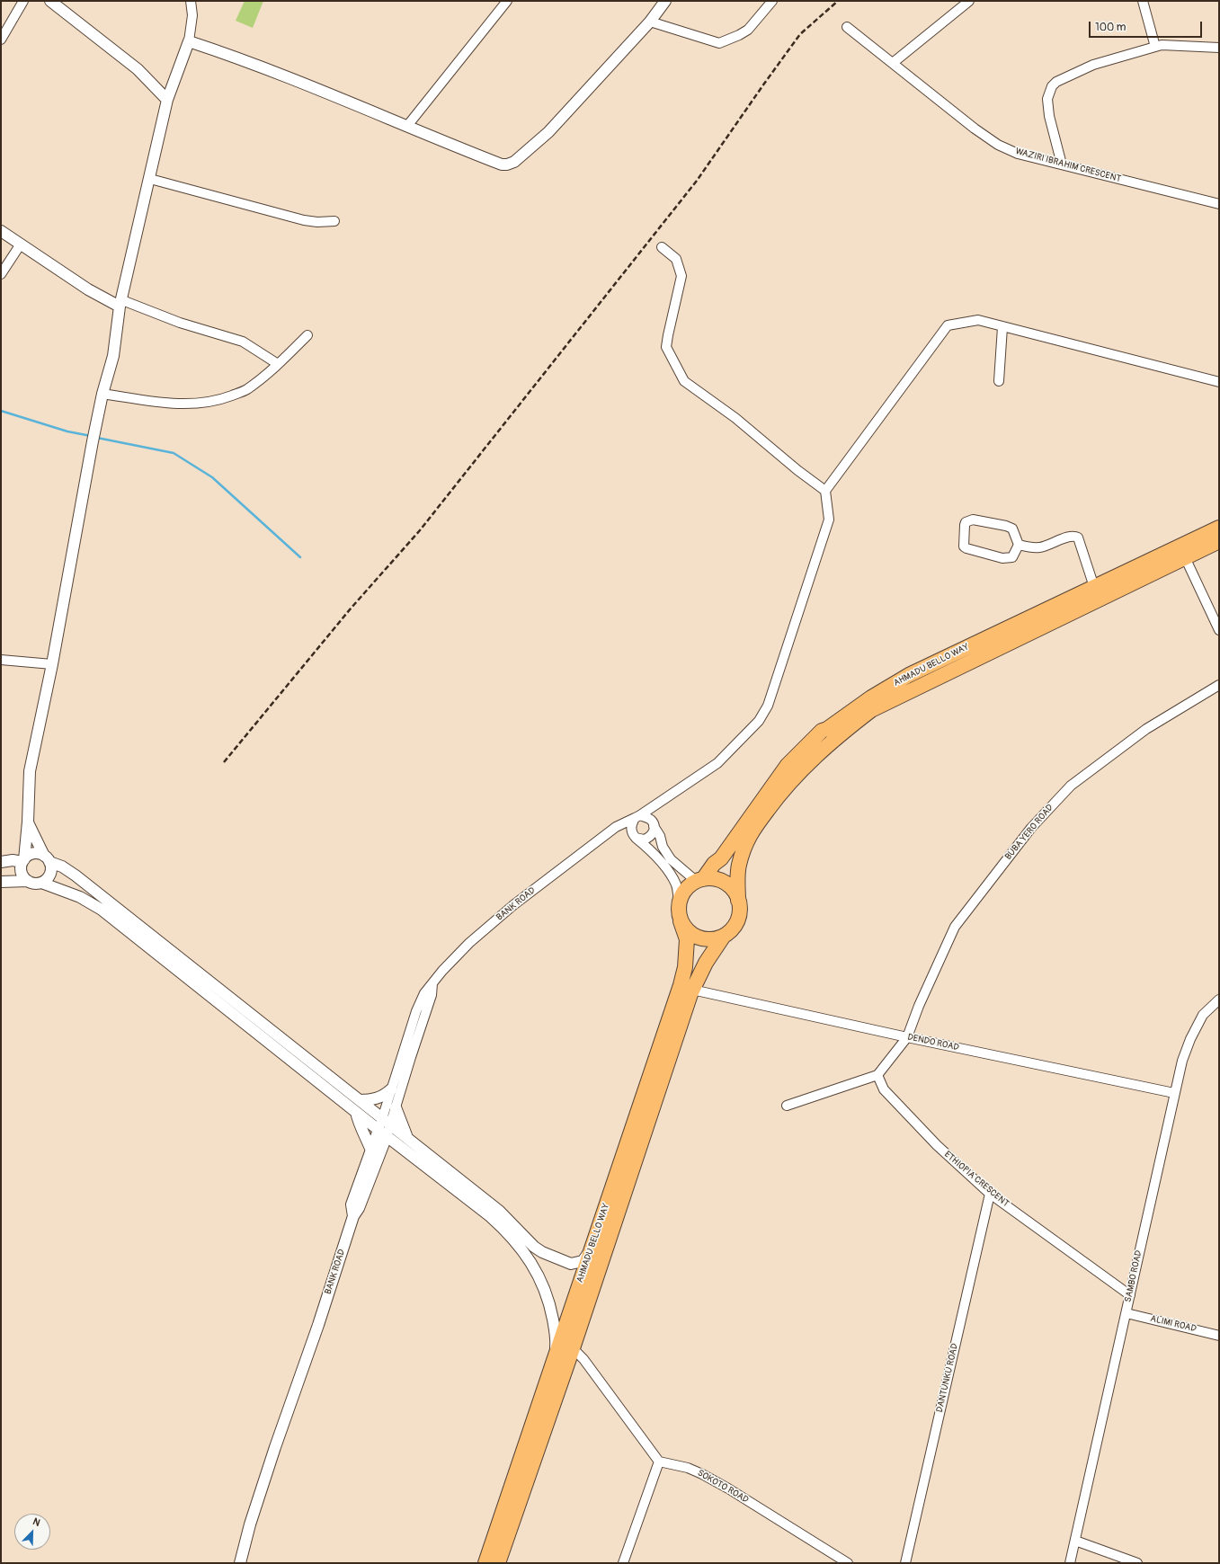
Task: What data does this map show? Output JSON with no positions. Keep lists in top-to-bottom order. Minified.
{"streets":{"main road":["AHMADU BELLO WAY"],"street":["WAZIRI IBRAHIM CRESCENT","BUBA YERO ROAD","BANK ROAD","DENDO ROAD","ETHIOPIA CRESCENT","SAMBO ROAD","ALIMI ROAD","DANTUNKU ROAD","SOKOTO ROAD"]},"crossings":[["AHMADU BELLO WAY","DENDO ROAD"],["BUBA YERO ROAD","DENDO ROAD"],["DENDO ROAD","SAMBO ROAD"],["ETHIOPIA CRESCENT","SAMBO ROAD"],["ETHIOPIA CRESCENT","DANTUNKU ROAD"],["SAMBO ROAD","ALIMI ROAD"]],"scale_bar":"100 m","north":"top right"}
